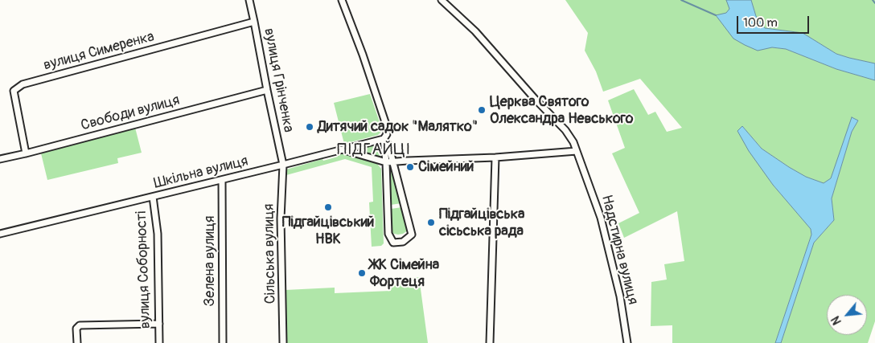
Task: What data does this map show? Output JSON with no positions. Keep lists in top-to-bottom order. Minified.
{"streets":{"street":["вулиця Симеренка","вулиця Грінченка","Свободи вулиця","Шкільна вулиця","Надстирна вулиця","Сільська вулиця","Зелена вулиця","вулиця Соборності"]},"crossings":[["вулиця Симеренка","вулиця Грінченка"],["вулиця Симеренка","Свободи вулиця"],["вулиця Грінченка","Свободи вулиця"],["вулиця Грінченка","Шкільна вулиця"],["вулиця Грінченка","Сільська вулиця"],["Шкільна вулиця","Сільська вулиця"],["Шкільна вулиця","Зелена вулиця"],["Шкільна вулиця","вулиця Соборності"]],"districts":["ПІДГАЙЦІ"],"places":["Церква Святого Олександра Невського","Дитячий садок \"Малятко\"","Сімейний","Підгайцівський НВК","Підгайцівська сісьська рада","ЖК Сімейна Фортеця"],"scale_bar":"100 m","north":"bottom left"}
